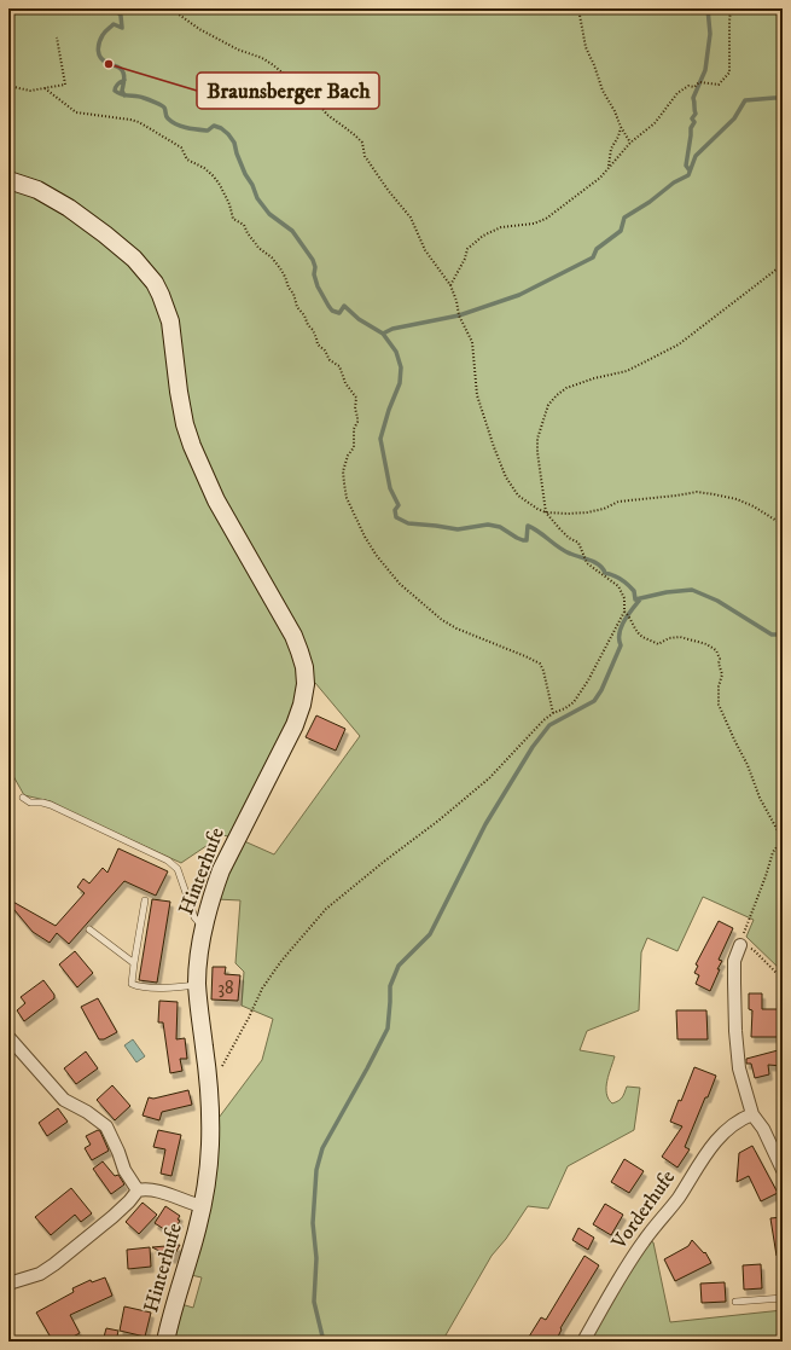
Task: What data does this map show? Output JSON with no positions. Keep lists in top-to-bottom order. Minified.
{"streets":{"street":["Hinterhufe","Vorderhufe"]},"places":["Braunsberger Bach"],"house_numbers":["38"]}
